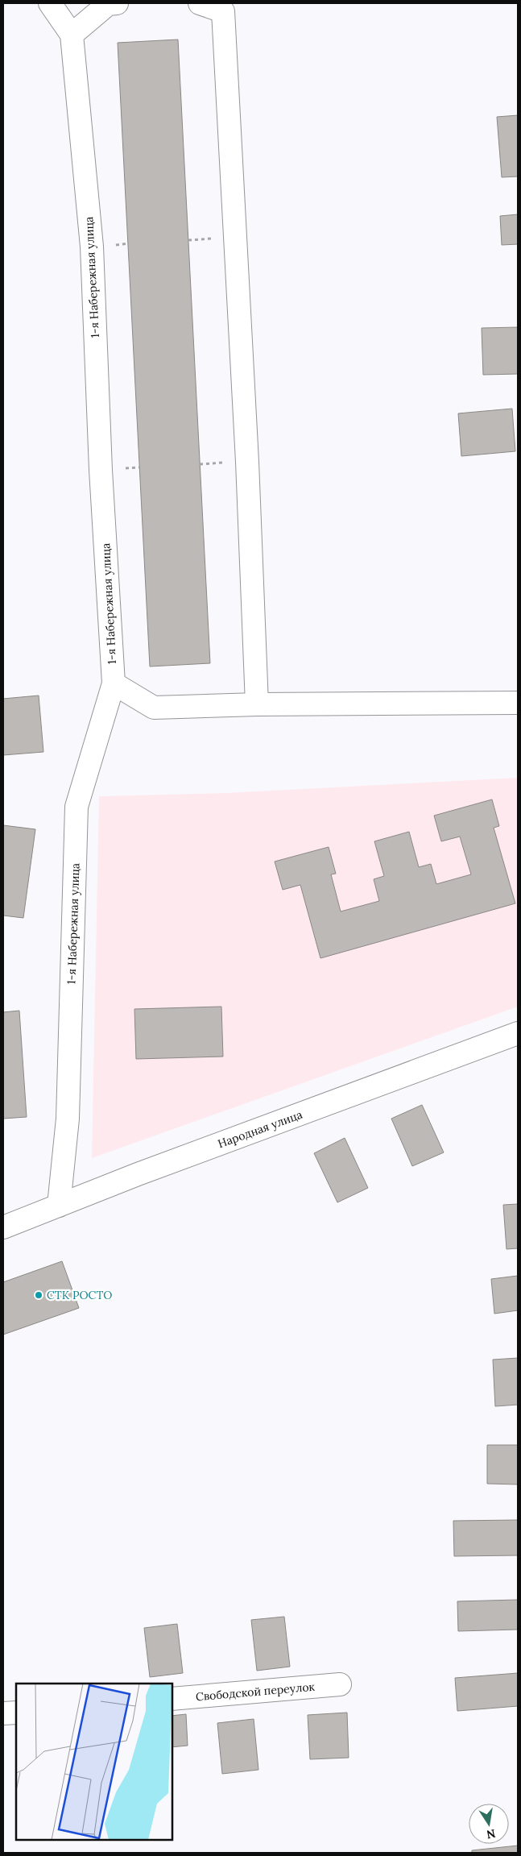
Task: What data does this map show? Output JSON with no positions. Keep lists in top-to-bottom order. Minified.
{"streets":{"street":["1-я Набережная улица","Народная улица","Свободской переулок"]},"crossings":[["1-я Набережная улица","Народная улица"]],"places":["СТК РОСТО"],"north":"bottom"}
